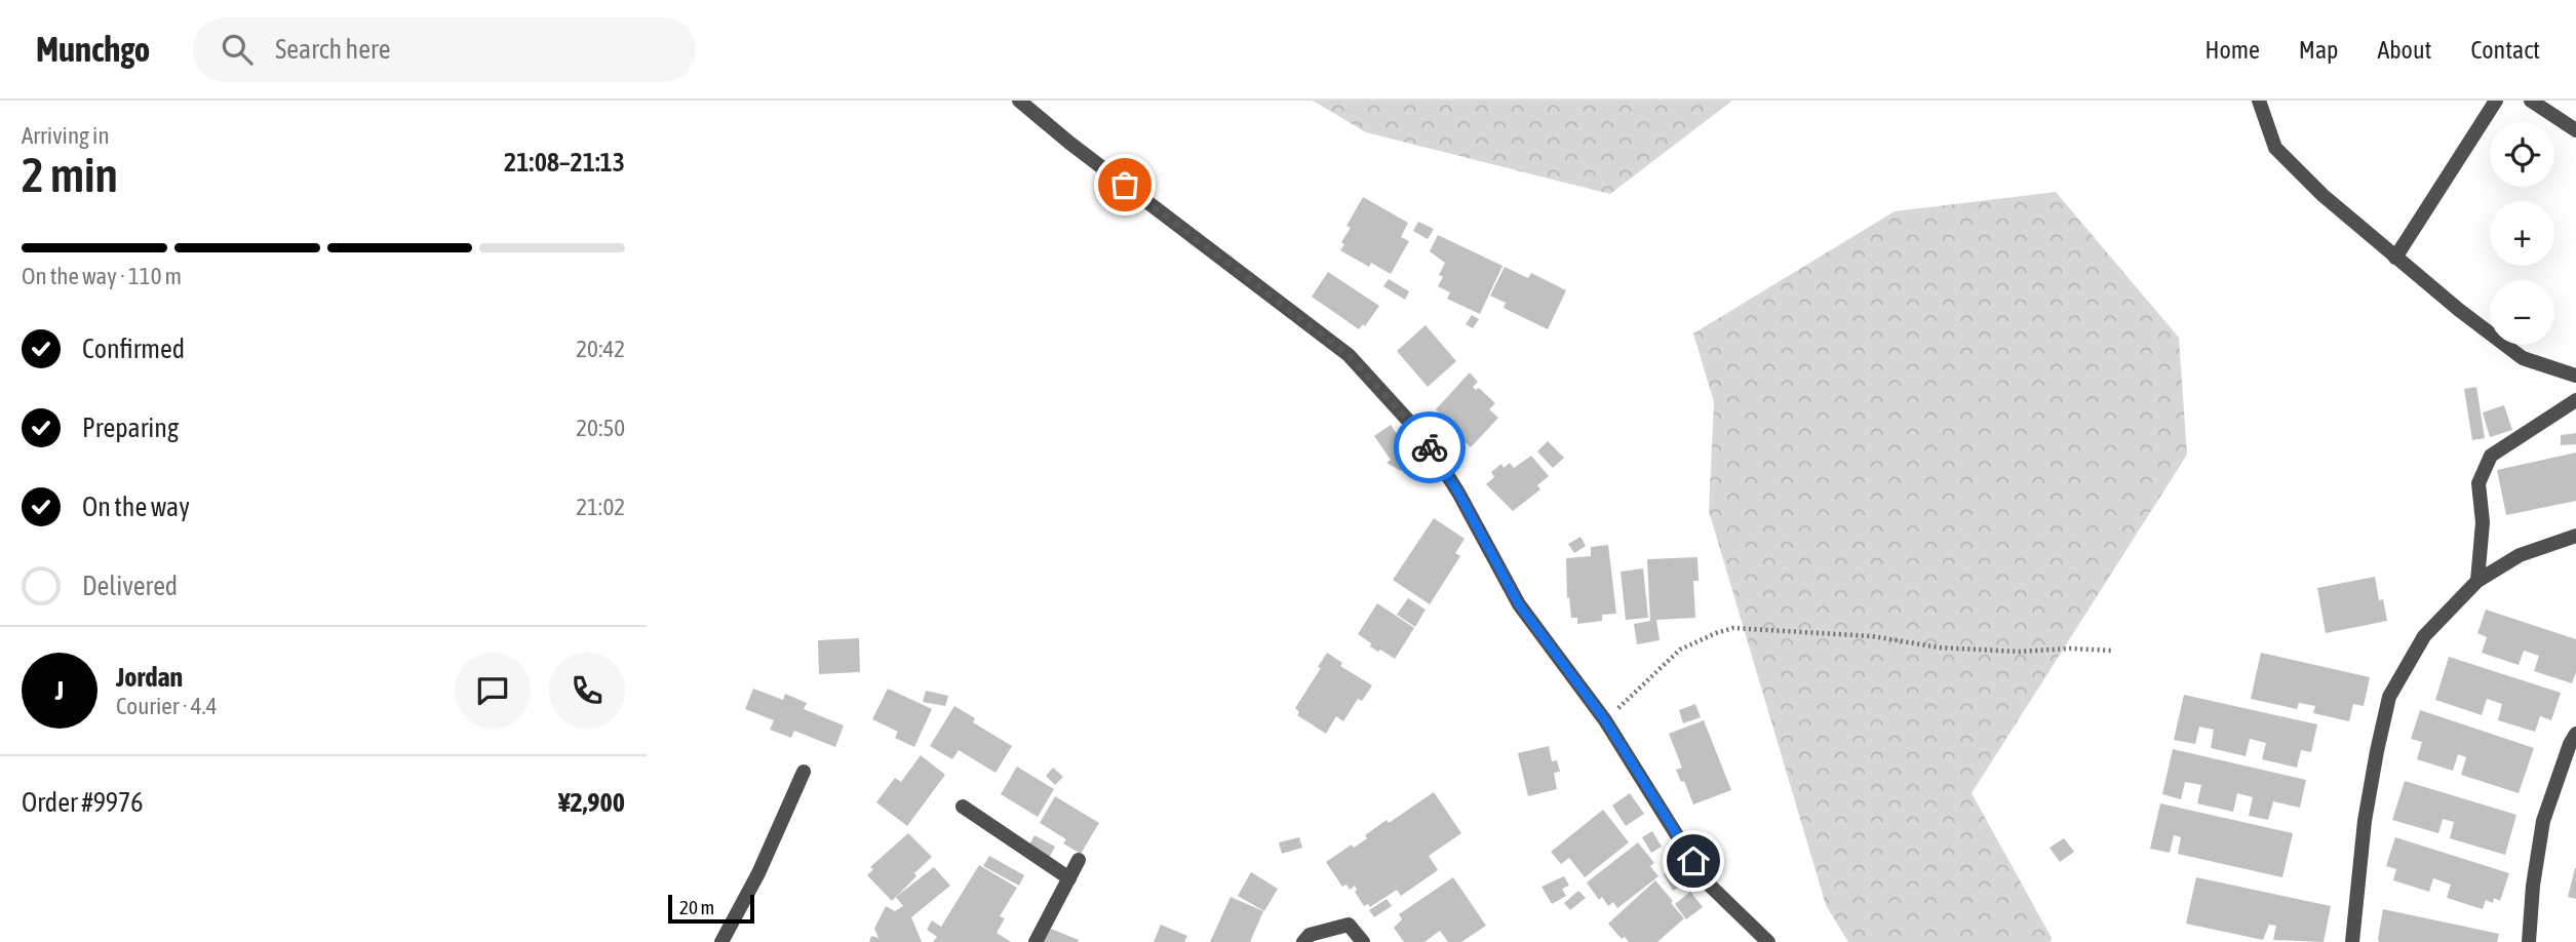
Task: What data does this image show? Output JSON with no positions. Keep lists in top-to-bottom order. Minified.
{"scale_bar":"20 m","page":{"header":"Munchgo","search":"Search here","nav":["Home","Map","About","Contact"],"heading":["2 min","Arriving in","21:08–21:13"],"panel":["Jordan","Courier · 4.4","Order #9976","¥2,900"],"map_buttons":["+","−"],"bar":"On the way · 110 m","list":[["Confirmed","20:42"],["Preparing","20:50"],["On the way","21:02"],"Delivered"],"round":"J","scale":"20 m"}}
